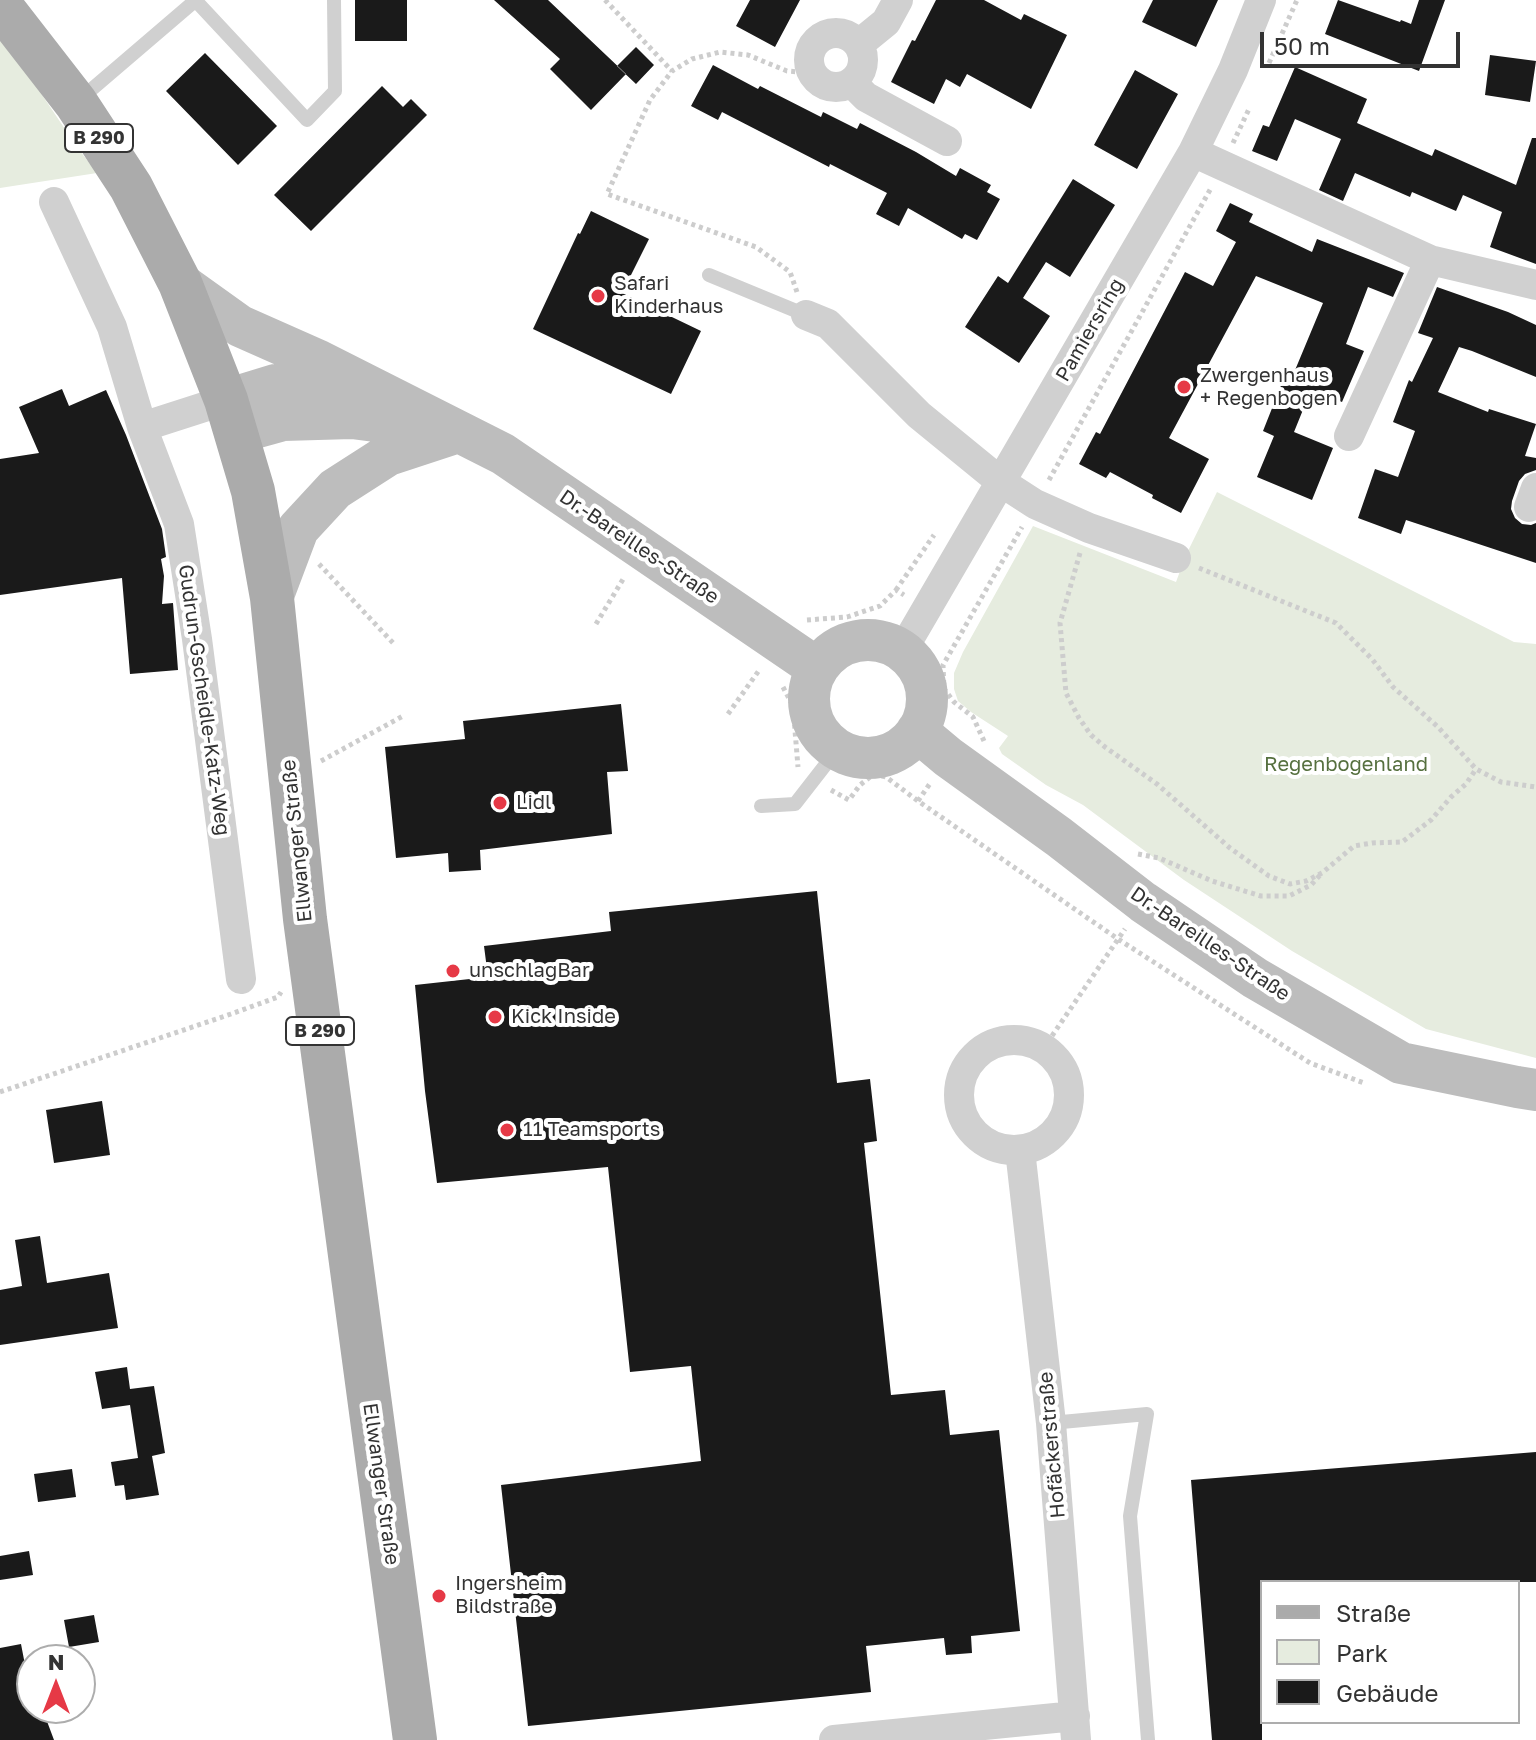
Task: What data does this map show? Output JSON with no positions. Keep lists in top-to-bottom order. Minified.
{"streets":{"main road":["B 290","Dr.-Bareilles-Straße","Ellwanger Straße"],"street":["Pamiersring","Gudrun-Gscheidle-Katz-Weg","Hofäckerstraße"]},"crossings":[["Pamiersring","Dr.-Bareilles-Straße"],["Dr.-Bareilles-Straße","Ellwanger Straße"]],"parks":["Regenbogenland"],"places":["Safari Kinderhaus","Zwergenhaus + Regenbogen","Lidl","unschlagBar","Kick Inside","11 Teamsports","Ingersheim Bildstraße"],"legend":["Straße","Park","Gebäude"],"scale_bar":"50 m","north":"top"}
